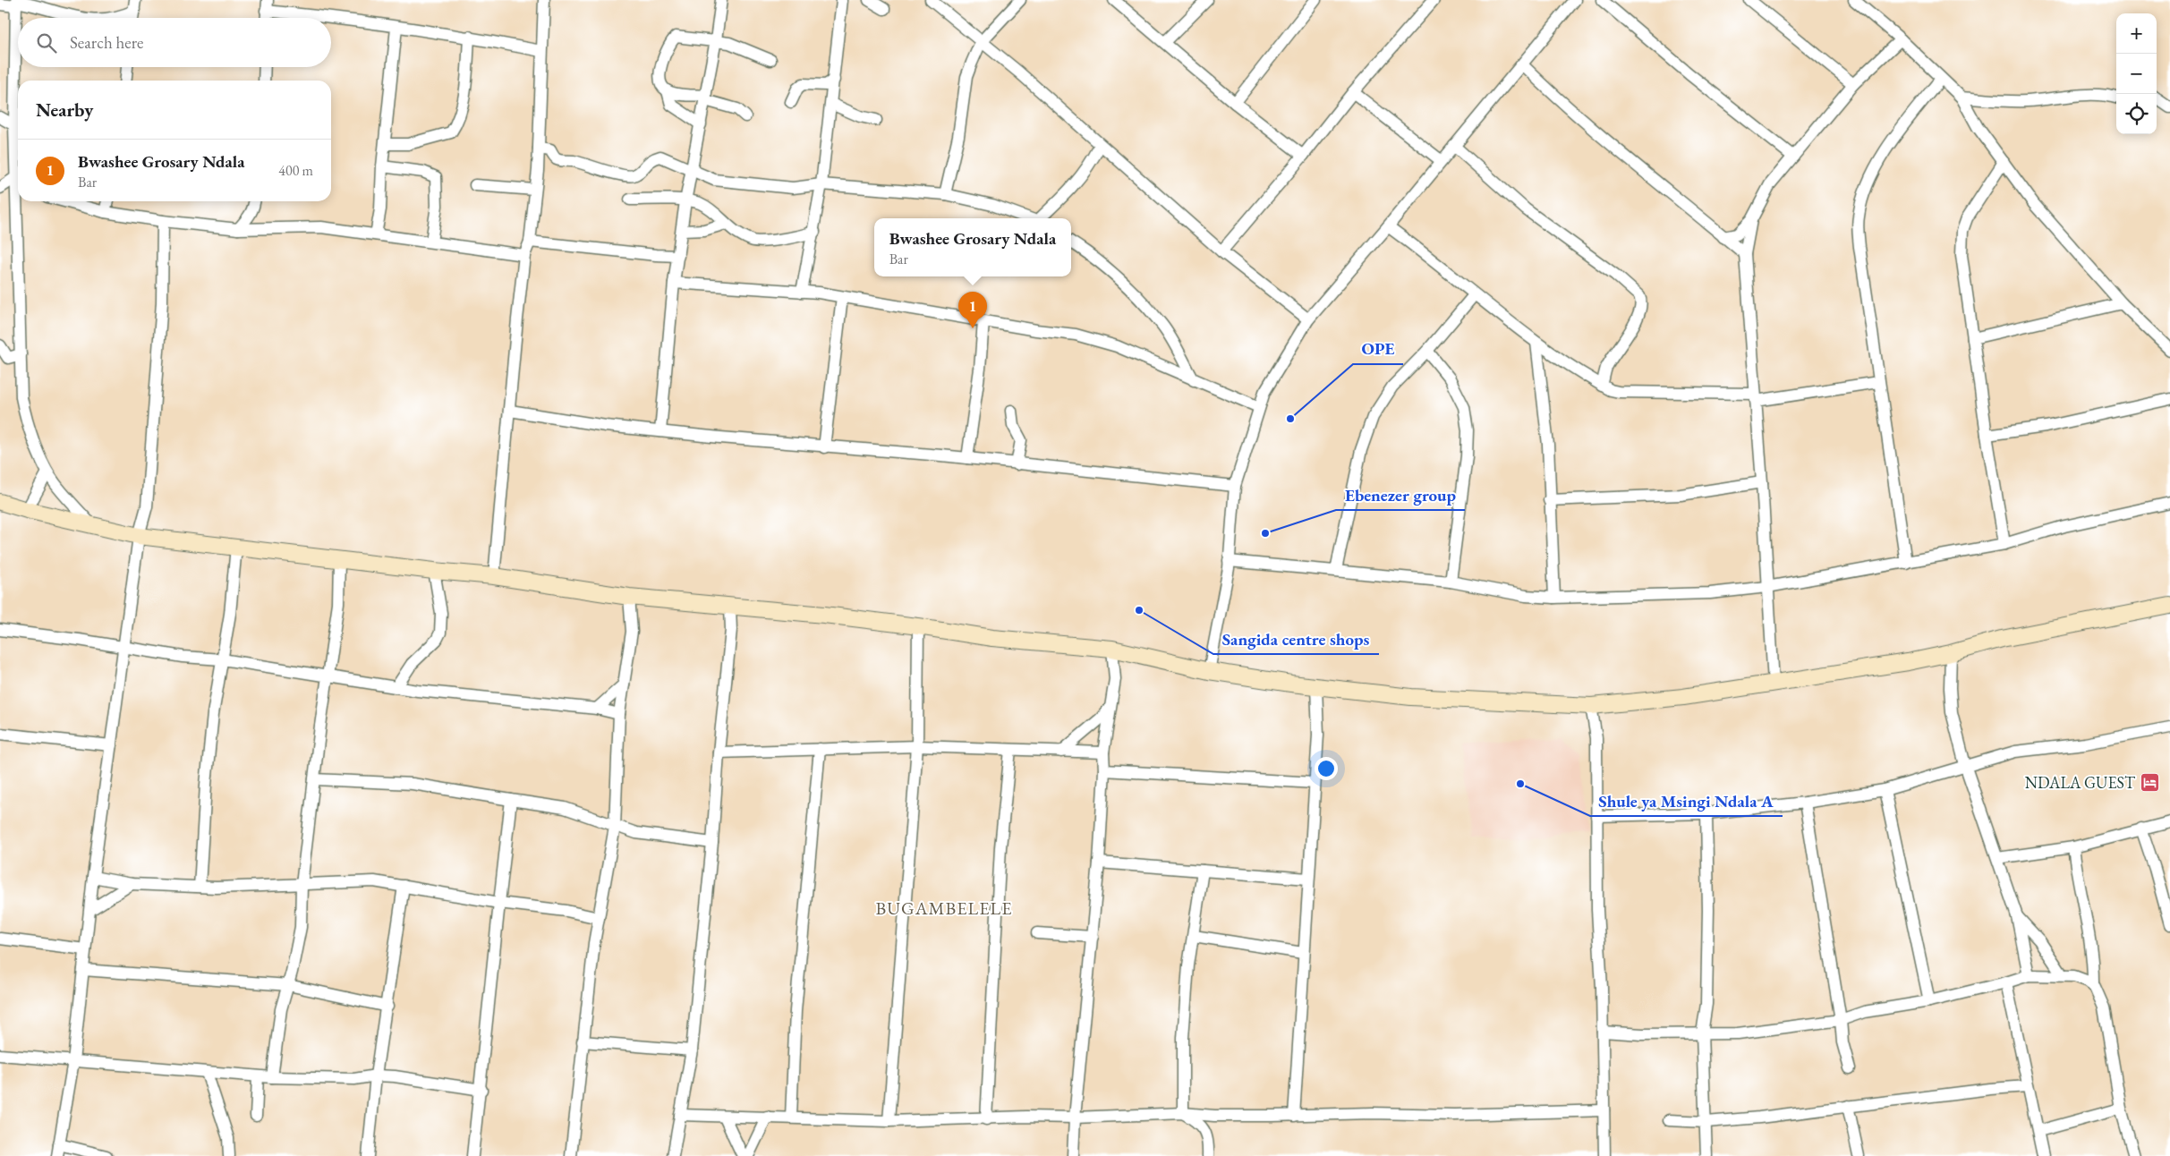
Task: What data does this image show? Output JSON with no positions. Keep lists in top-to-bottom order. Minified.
{"districts":["BUGAMBELELE"],"places":{"other":["OPE","Ebenezer group","Sangida centre shops","Shule ya Msingi Ndala A"],"hotel":["NDALA GUEST"]},"page":{"map_buttons":["+","−"],"search":"Search here","heading":"Nearby","list":[{"mark":"1","name":"Bwashee Grosary Ndala","note":"Bar","value":"400 m"}],"popup":["Bwashee Grosary Ndala","Bar"],"pins":"1"}}
